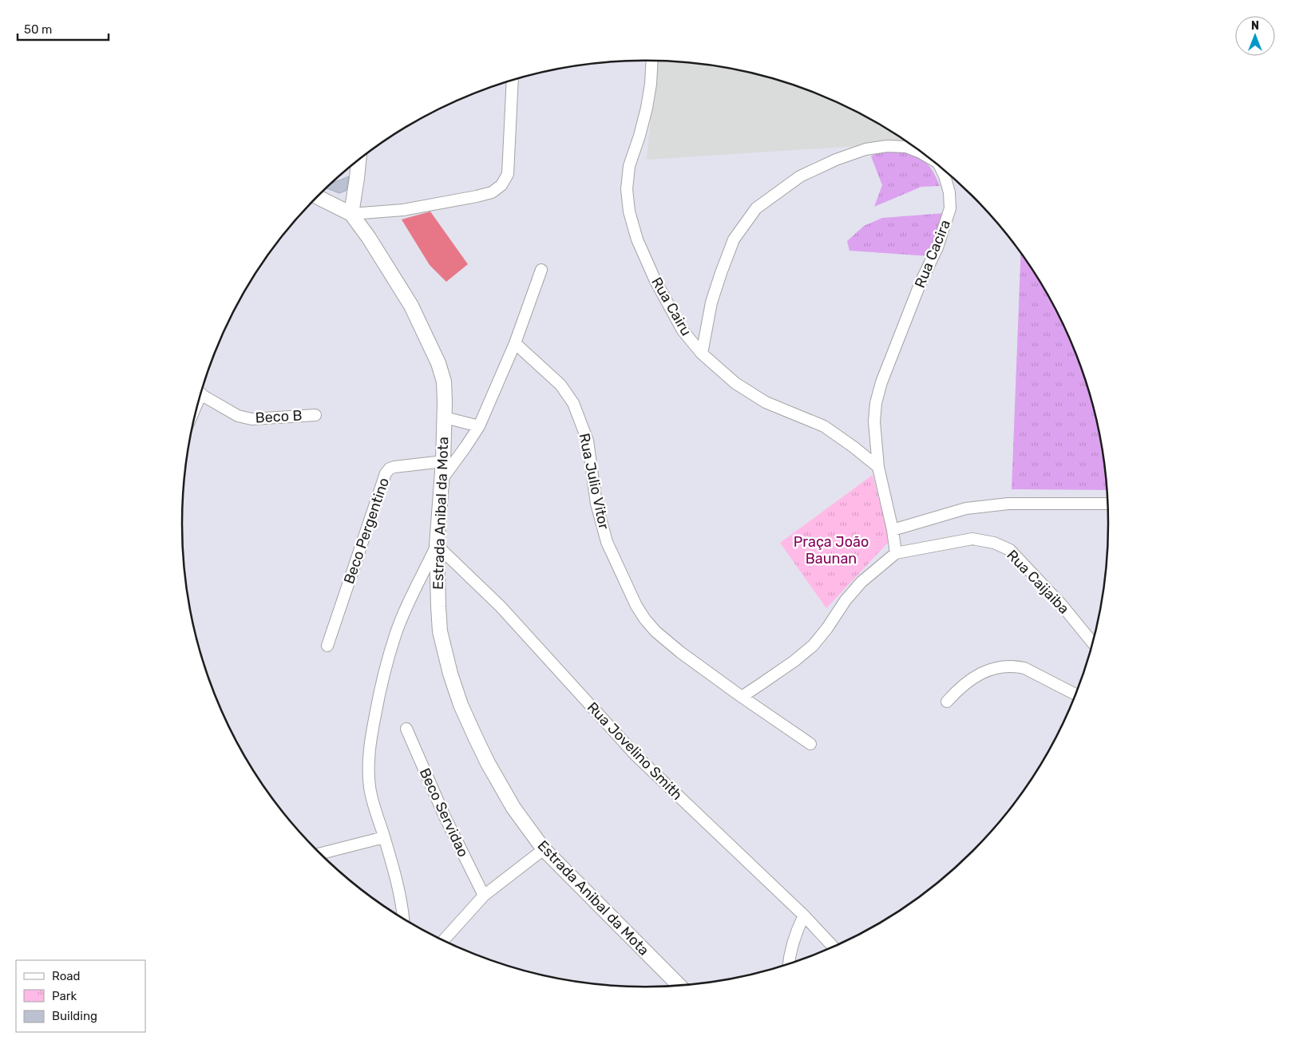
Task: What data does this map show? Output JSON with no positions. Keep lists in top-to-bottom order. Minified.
{"streets":{"street":["Rua Cacira","Rua Cairu","Beco B","Rua Julio Vitor","Estrada Anibal da Mota","Beco Pergentino","Rua Caijaiba","Rua Jovelino Smith","Beco Servidao"]},"crossings":[["Rua Cacira","Rua Cairu"],["Rua Cacira","Rua Caijaiba"],["Estrada Anibal da Mota","Beco Pergentino"],["Estrada Anibal da Mota","Rua Jovelino Smith"]],"parks":["Praça João Baunan"],"legend":["Road","Park","Building"],"scale_bar":"50 m","north":"top"}
